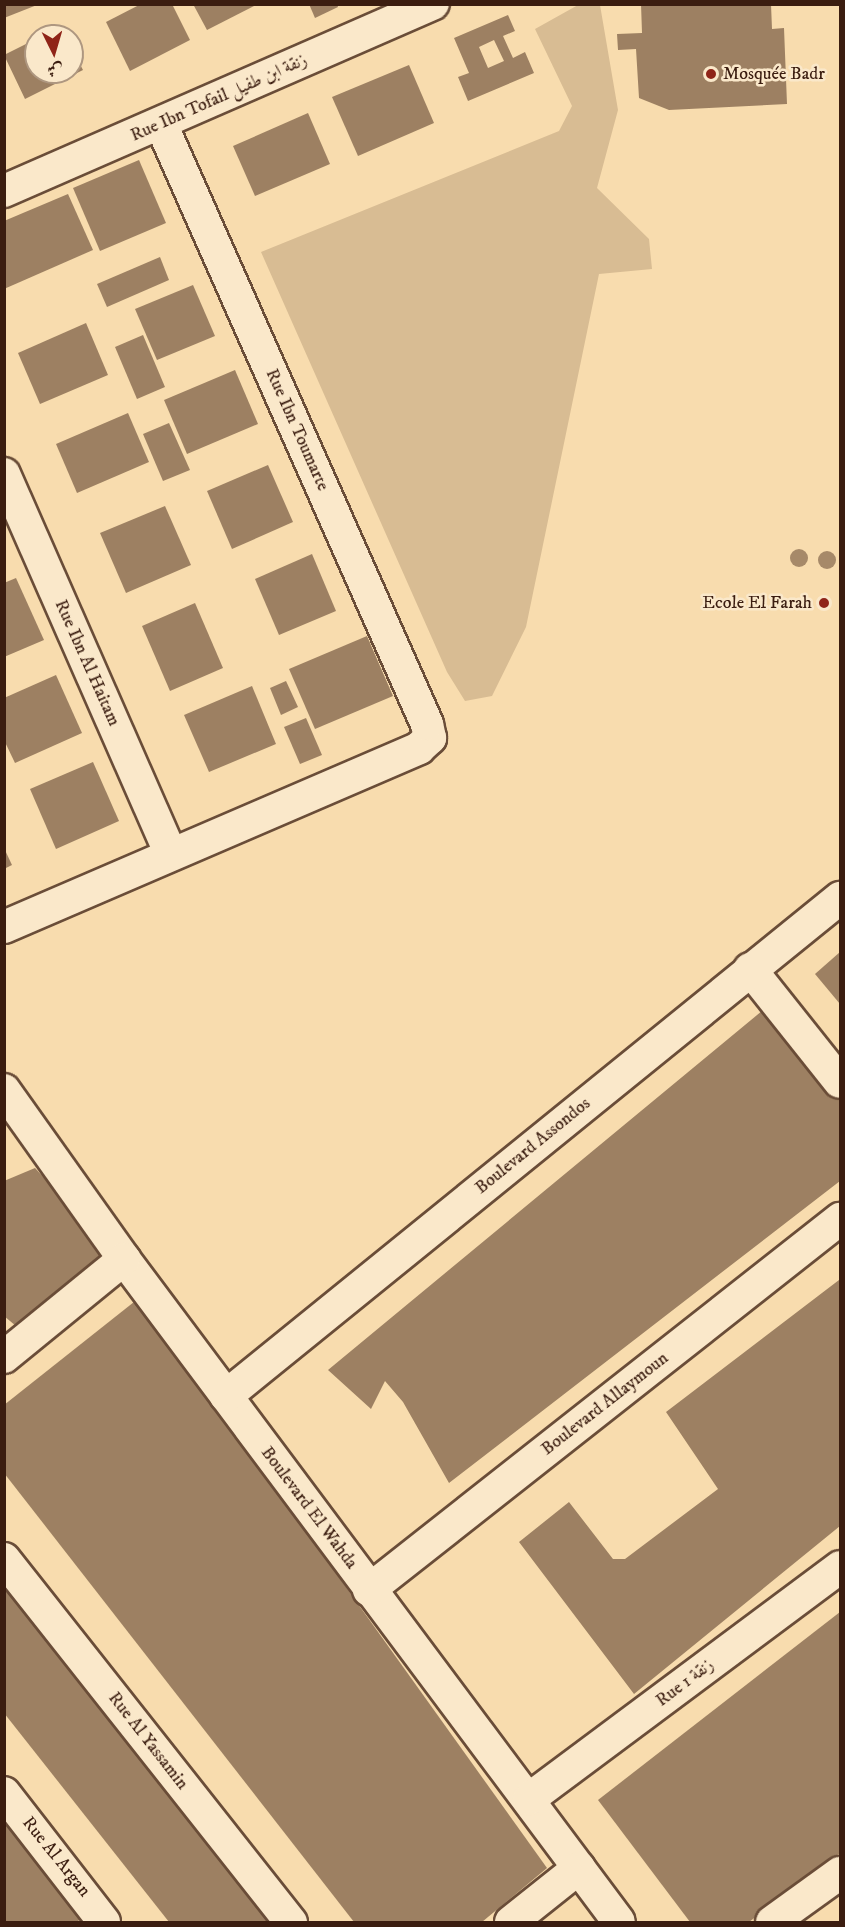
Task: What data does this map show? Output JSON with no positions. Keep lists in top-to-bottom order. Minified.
{"streets":{"street":["Rue Ibn Tofail زنقة ابن طفيل","Rue Ibn Toumarte","Rue Ibn Al Haitam","Boulevard Assondos","Boulevard Allaymoun","Boulevard El Wahda","Rue 1 زنقة","Rue Al Yassamin","Rue Al Argan"]},"crossings":[["Rue Ibn Tofail زنقة ابن طفيل","Rue Ibn Toumarte"],["Rue Ibn Toumarte","Rue Ibn Al Haitam"],["Boulevard Assondos","Boulevard El Wahda"],["Boulevard Allaymoun","Boulevard El Wahda"],["Boulevard El Wahda","Rue 1 زنقة"]],"places":["Mosquée Badr","Ecole El Farah"],"north":"bottom"}
